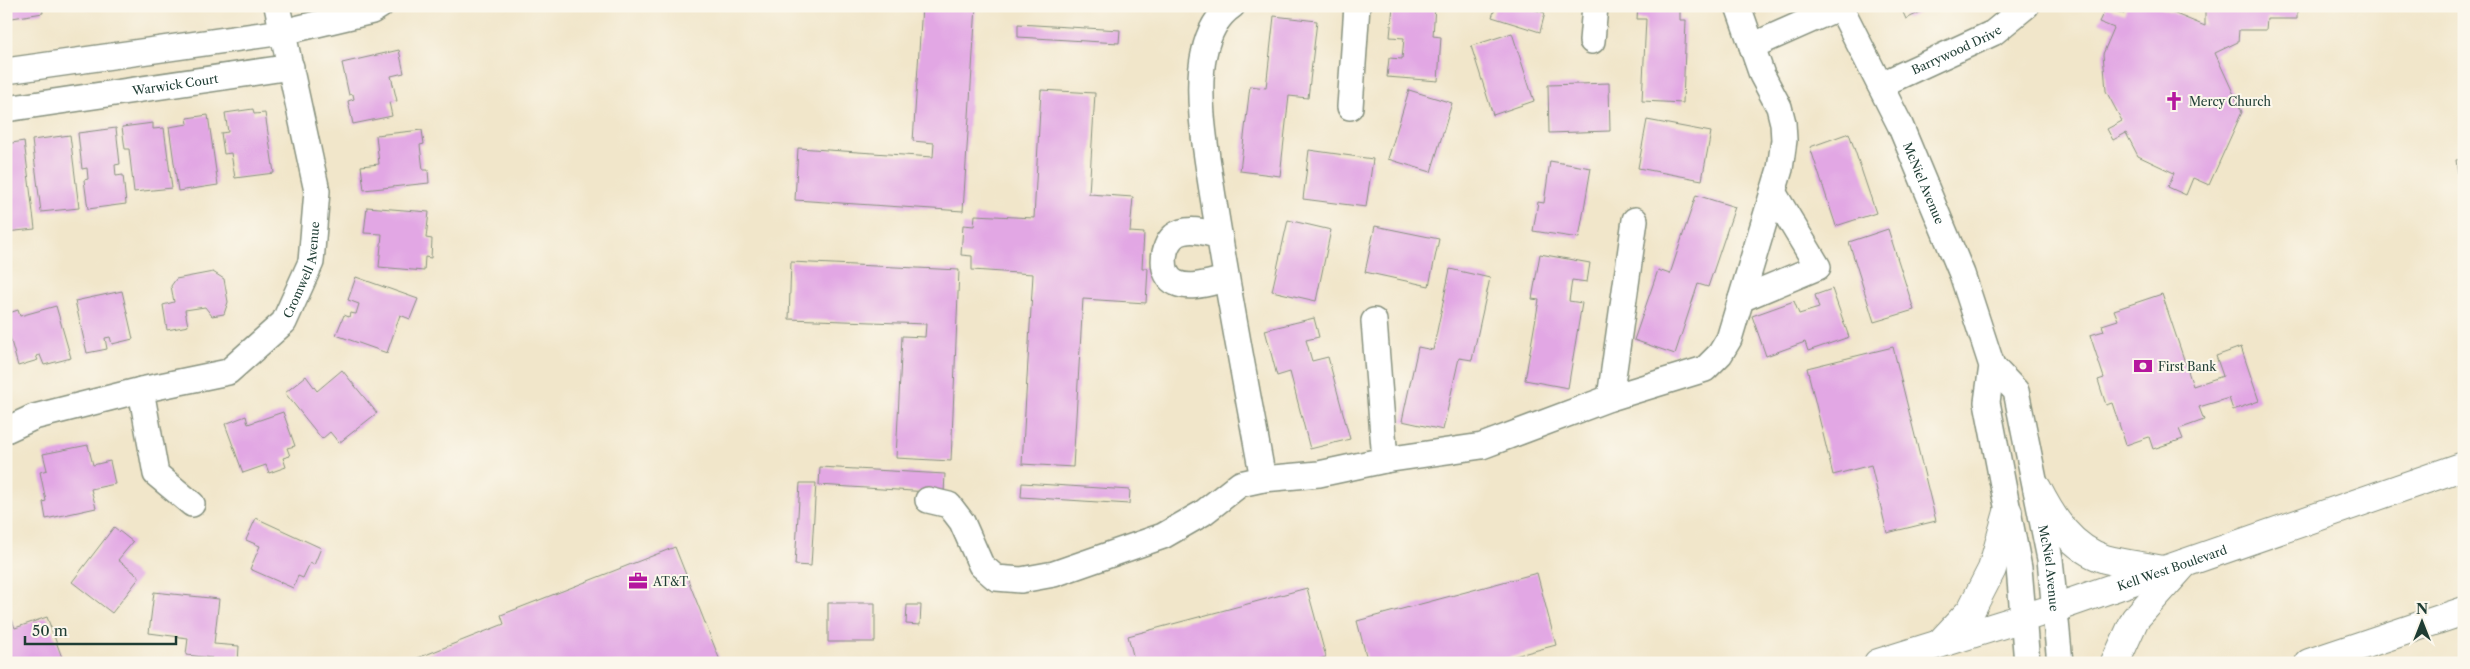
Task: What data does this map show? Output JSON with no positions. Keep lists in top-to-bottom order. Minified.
{"streets":{"main road":["Kell West Boulevard"],"street":["Barrywood Drive","Warwick Court","McNiel Avenue","Cromwell Avenue"]},"crossings":[["Barrywood Drive","McNiel Avenue"],["Warwick Court","Cromwell Avenue"],["McNiel Avenue","Kell West Boulevard"]],"places":{"church":["Mercy Church"],"bank":["First Bank"],"office":["AT&T"]},"scale_bar":"50 m","north":"top"}
